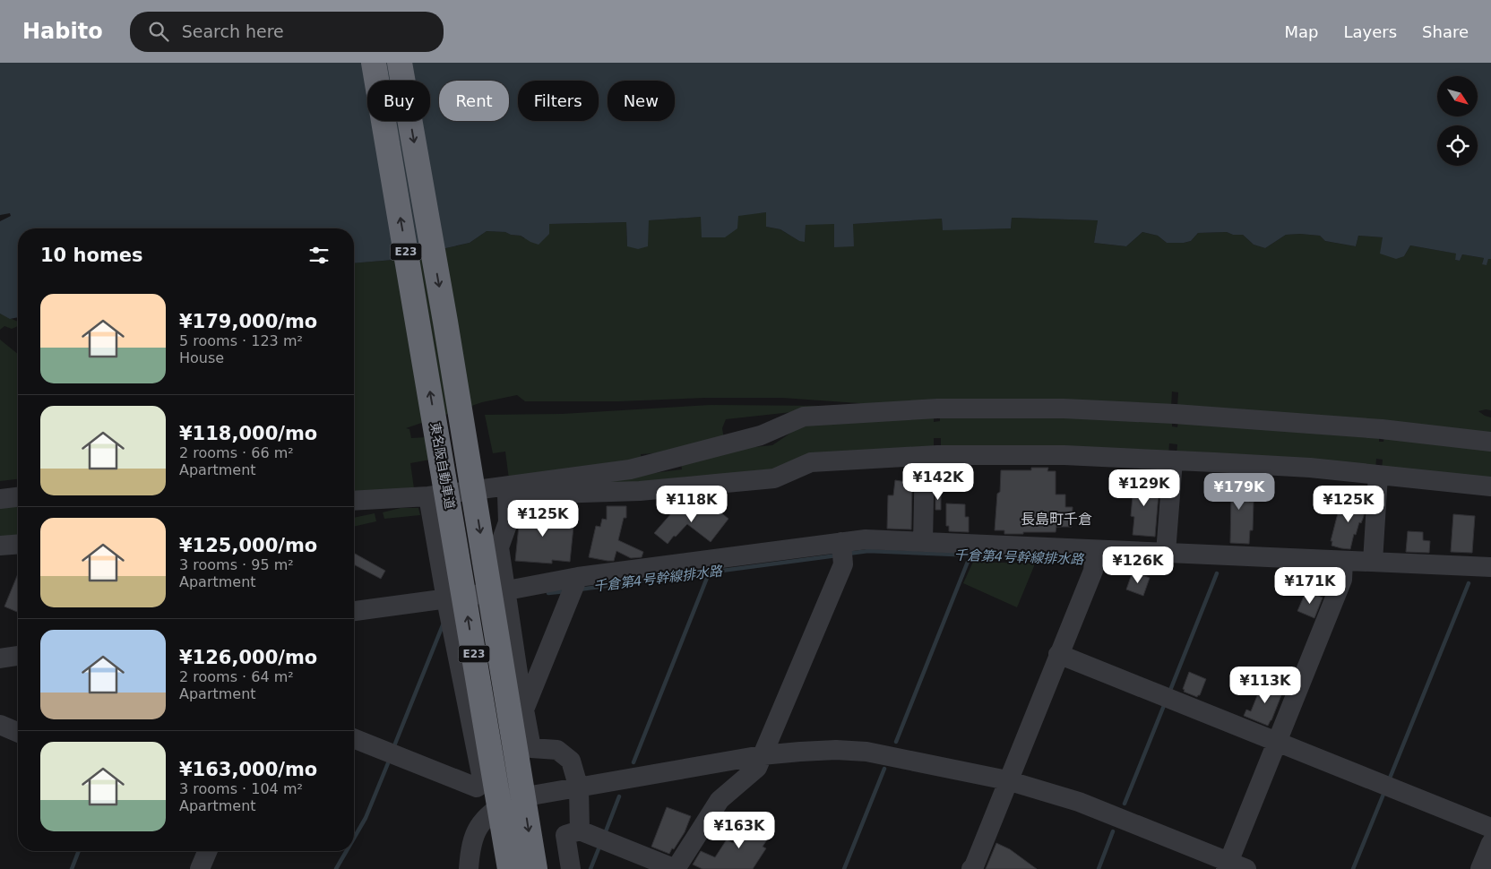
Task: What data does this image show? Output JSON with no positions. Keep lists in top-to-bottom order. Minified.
{"streets":{"highway":["E23","東名阪自動車道"]},"districts":["長島町千倉"],"water":["千倉第4号幹線排水路"],"north":"bottom right","page":{"header":"Habito","search":"Search here","nav":["Map","Layers","Share"],"chip":["Buy","Rent","Filters","New"],"heading":"10 homes","list":[{"name":"¥179,000/mo","note":"5 rooms · 123 m² · House"},{"name":"¥118,000/mo","note":"2 rooms · 66 m² · Apartment"},{"name":"¥125,000/mo","note":"3 rooms · 95 m² · Apartment"},{"name":"¥126,000/mo","note":"2 rooms · 64 m² · Apartment"},{"name":"¥163,000/mo","note":"3 rooms · 104 m² · Apartment"}],"price":["¥142K","¥129K","¥179K","¥118K","¥125K","¥125K","¥126K","¥171K","¥113K","¥163K"]}}
